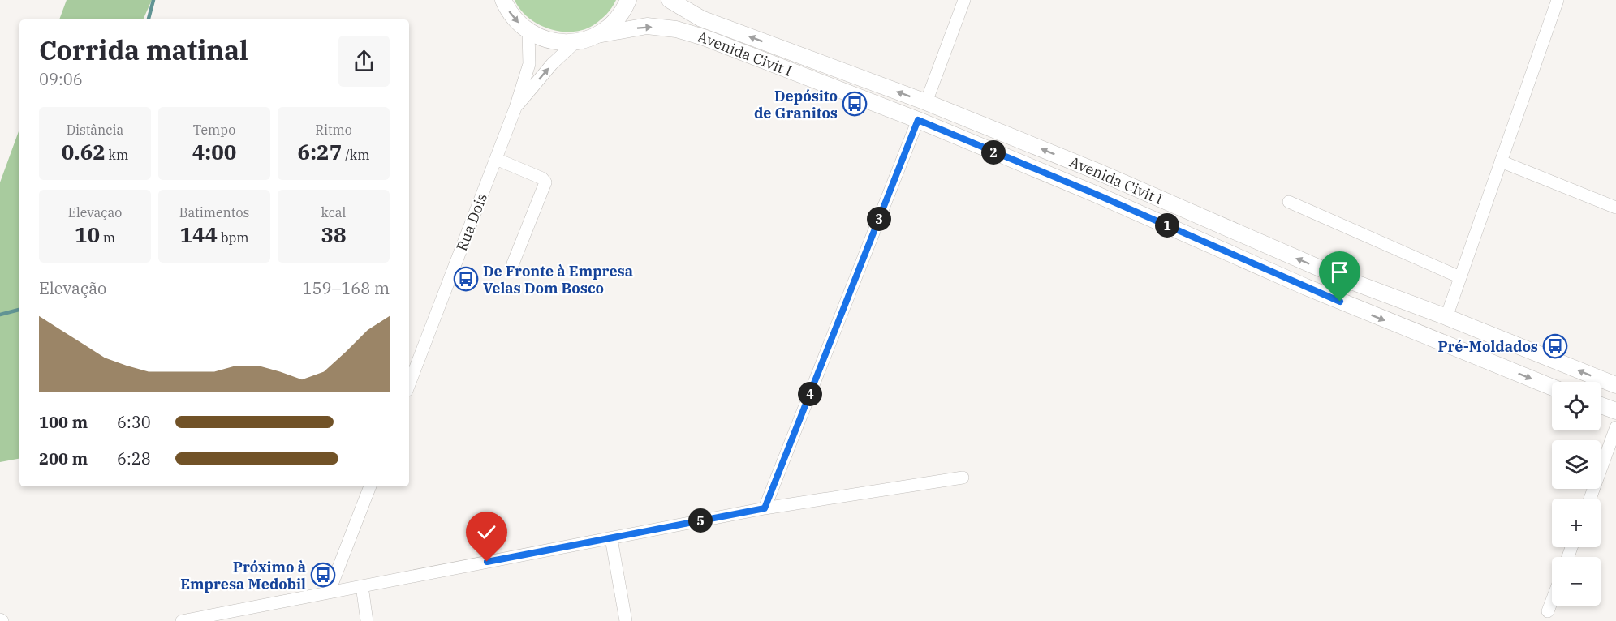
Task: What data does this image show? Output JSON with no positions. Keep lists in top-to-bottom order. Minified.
{"streets":{"main road":["Avenida Civit I"],"street":["Rua Dois"]},"places":{"bus stop":["Depósito de Granitos","De Fronte à Empresa Velas Dom Bosco","Pré-Moldados","Próximo à Empresa Medobil"]},"page":{"heading":["Corrida matinal","09:06"],"stats":[["Distância","0.62 km"],["Tempo","4:00"],["Ritmo","6:27 /km"],["Elevação","10 m"],["Batimentos","144 bpm"],["kcal","38"]],"pins":["2","3","1","4","5"],"chart":["Elevação","159–168 m"],"map_buttons":["+","−"],"list":[{"name":"100 m","note":"6:30"},{"name":"200 m","note":"6:28"}]}}
